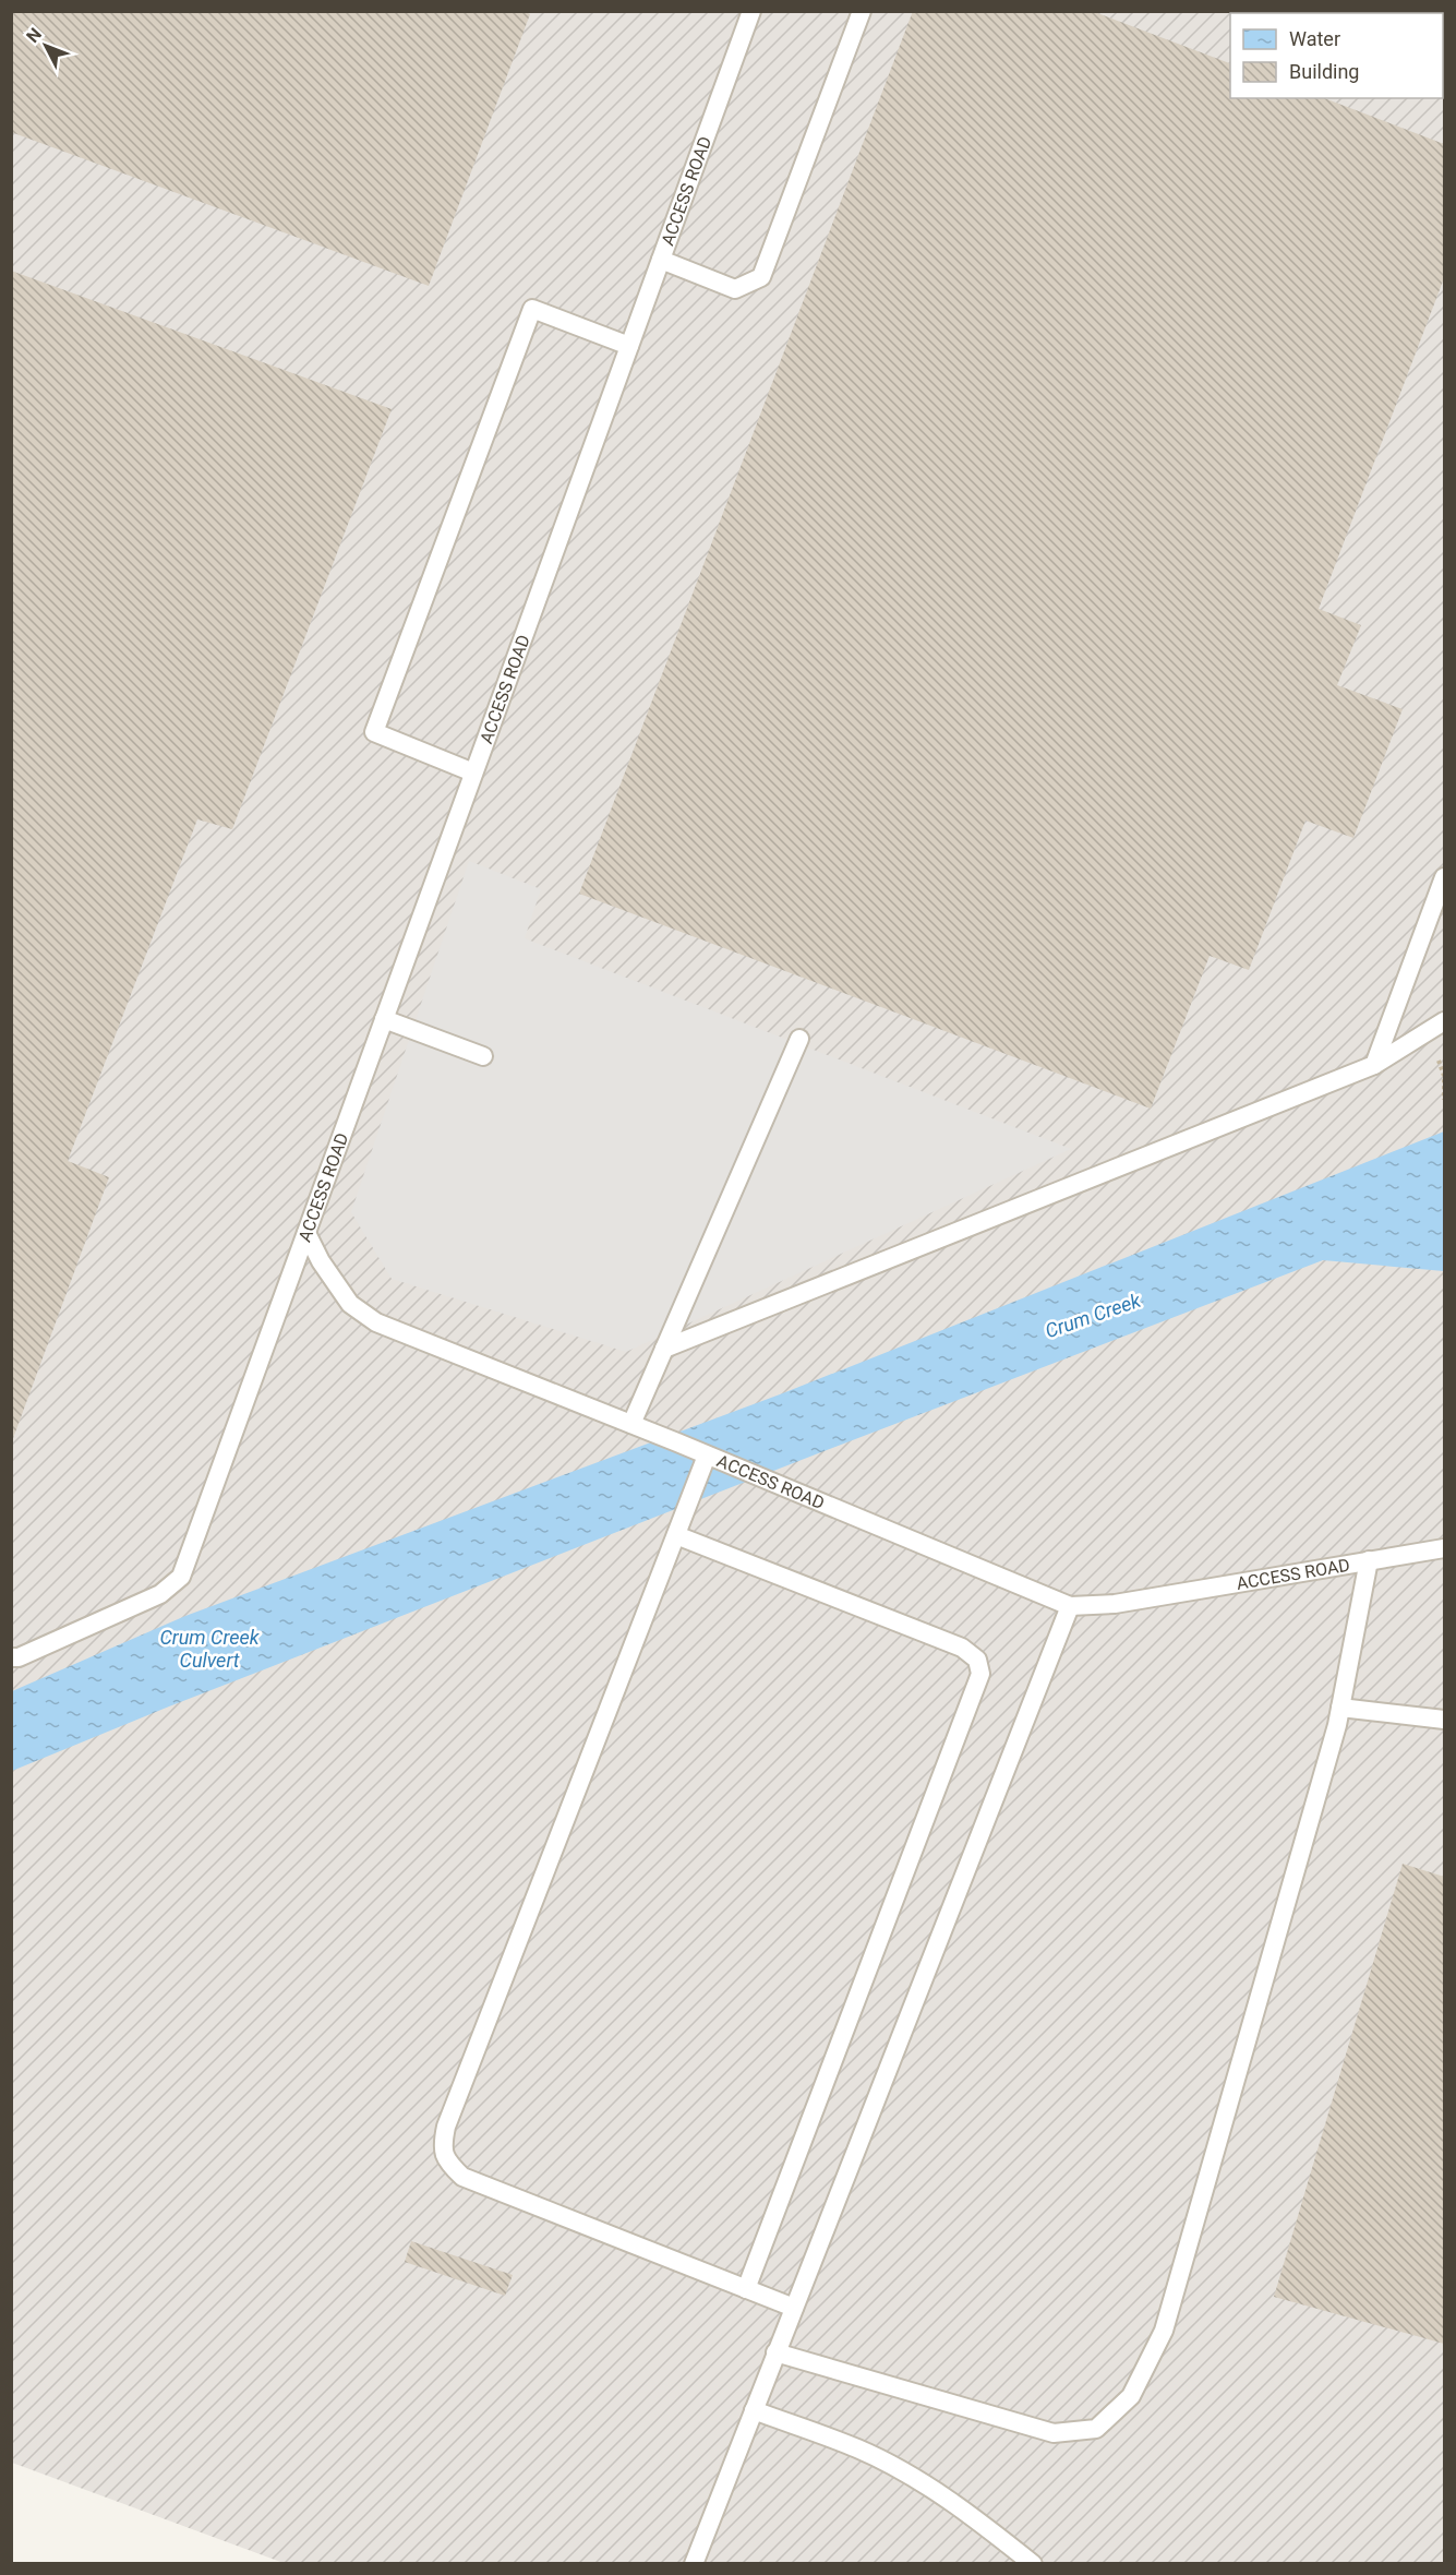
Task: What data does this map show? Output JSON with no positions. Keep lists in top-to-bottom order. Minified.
{"streets":{"lane":["ACCESS ROAD"]},"water":["Crum Creek","Crum Creek Culvert"],"legend":["Water","Building"],"north":"top left"}
